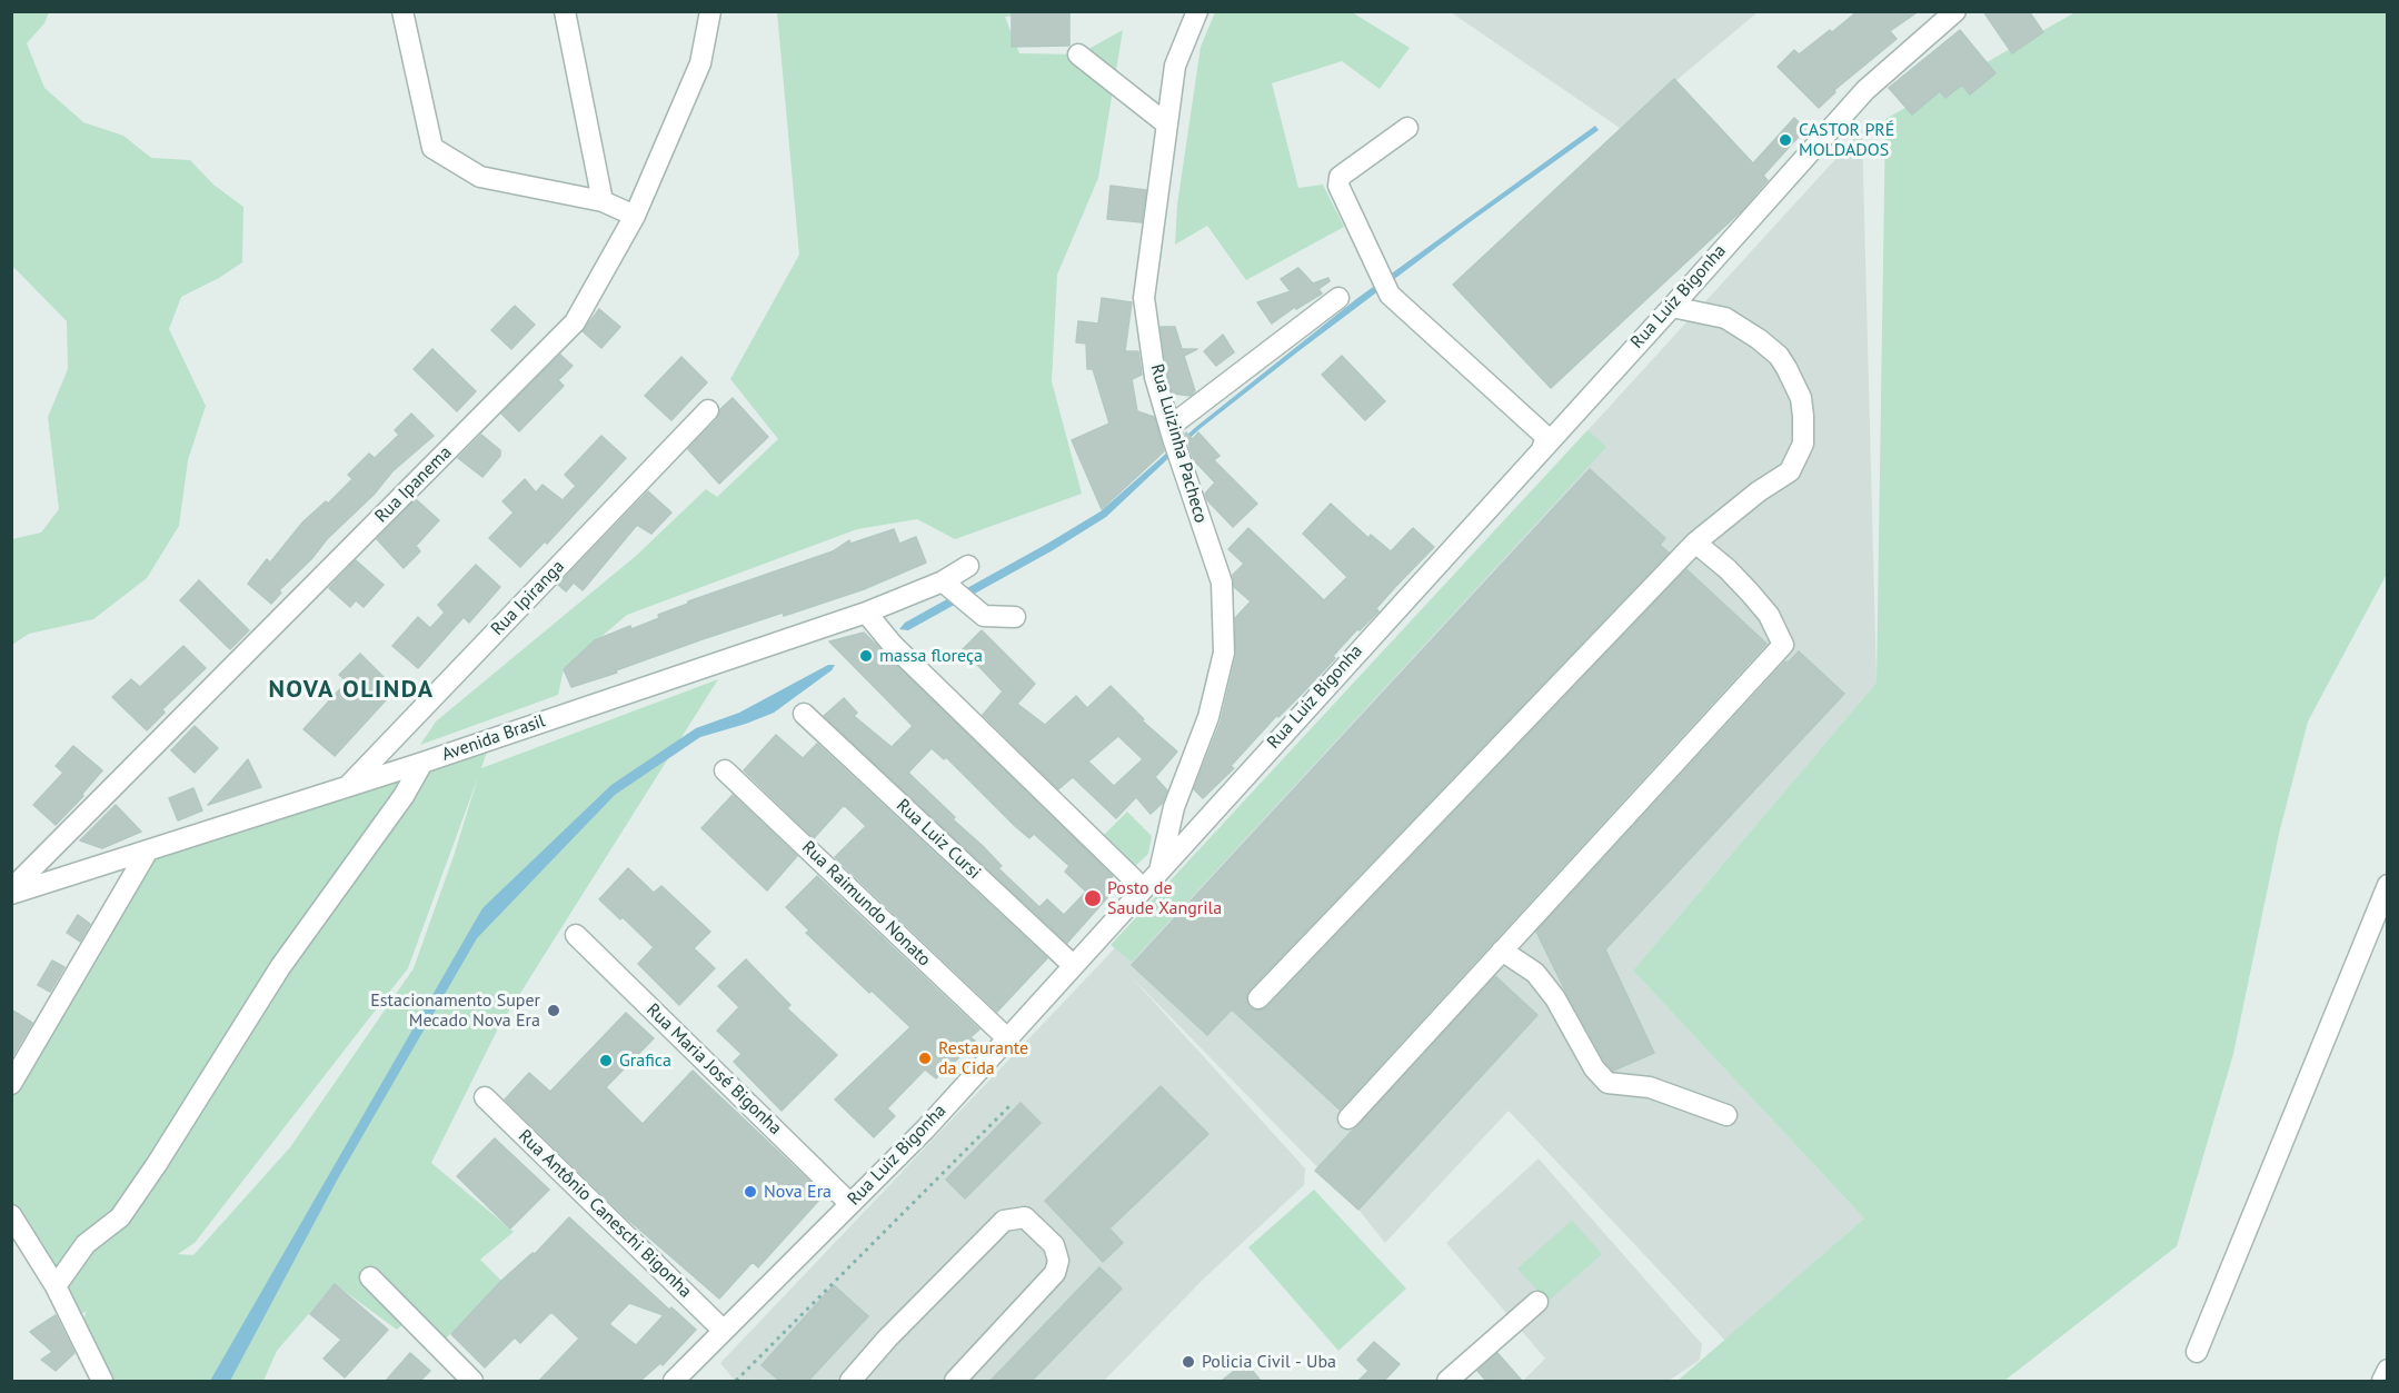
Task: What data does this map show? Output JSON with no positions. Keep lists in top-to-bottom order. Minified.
{"streets":{"street":["Rua Luiz Bigonha","Rua Luizinha Pacheco","Rua Ipanema","Rua Ipiranga","Avenida Brasil","Rua Luiz Cursi","Rua Raimundo Nonato","Rua Maria José Bigonha","Rua Antônio Caneschi Bigonha"]},"crossings":[["Rua Luiz Bigonha","Rua Luizinha Pacheco"],["Rua Luiz Bigonha","Rua Luiz Cursi"],["Rua Luiz Bigonha","Rua Raimundo Nonato"],["Rua Luiz Bigonha","Rua Maria José Bigonha"],["Rua Luiz Bigonha","Rua Antônio Caneschi Bigonha"],["Rua Ipiranga","Avenida Brasil"]],"districts":["NOVA OLINDA"],"places":["CASTOR PRÉ MOLDADOS","massa floreça","Posto de Saude Xangrila","Estacionamento Super Mecado Nova Era","Restaurante da Cida","Grafica","Nova Era","Policia Civil - Uba"]}
